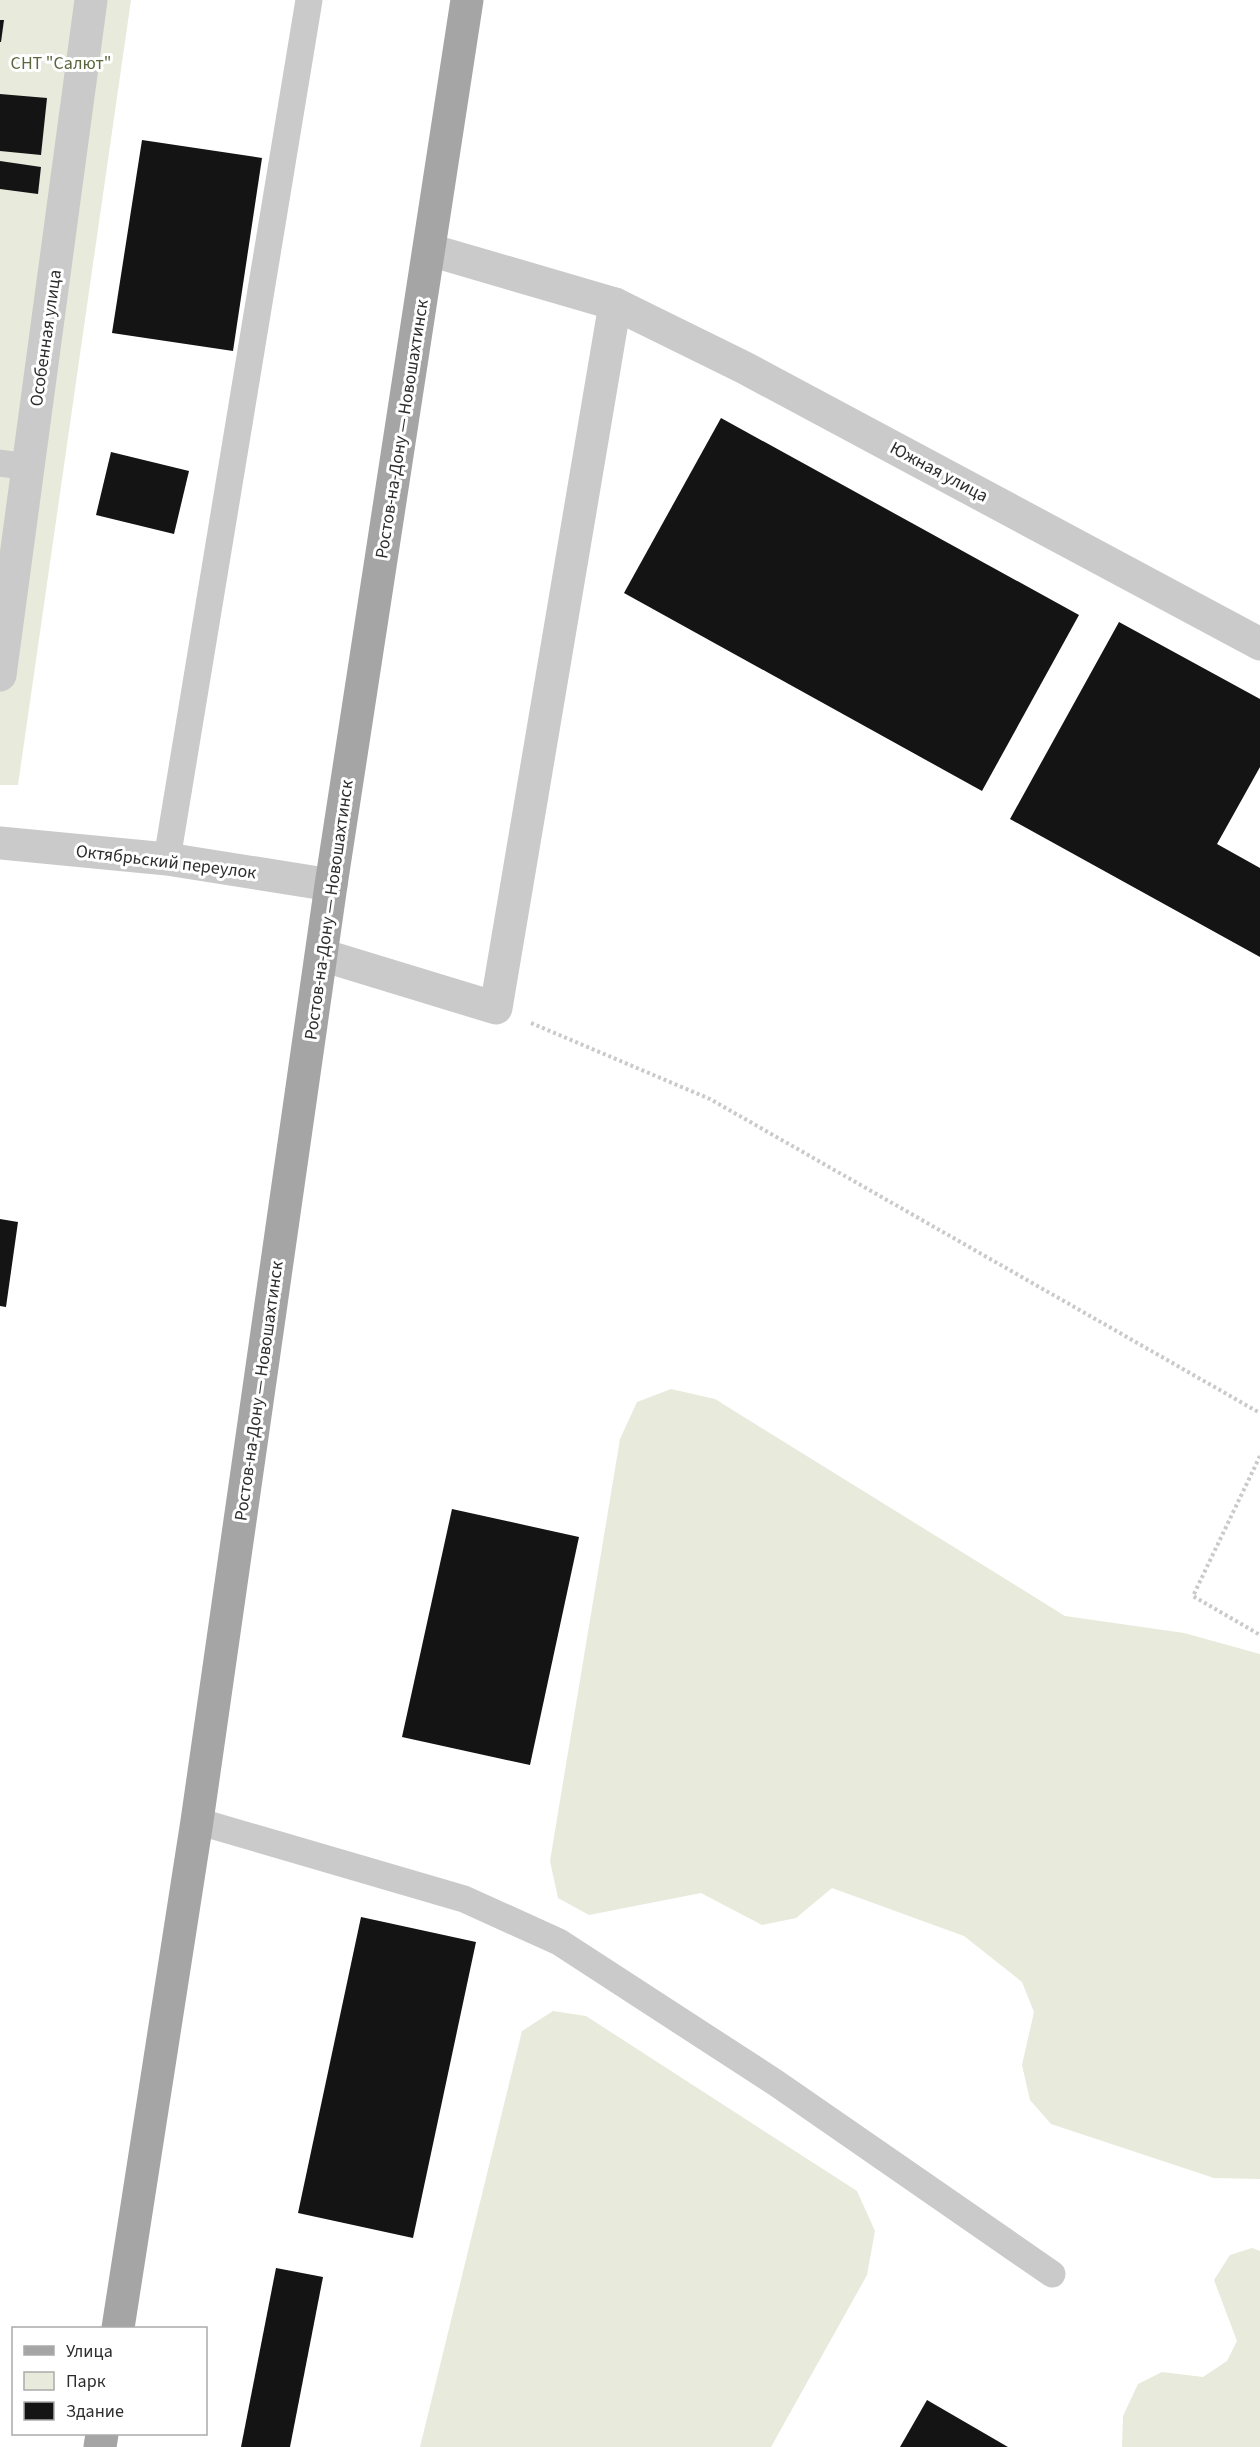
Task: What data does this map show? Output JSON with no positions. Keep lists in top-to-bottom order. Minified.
{"streets":{"main road":["Ростов-на-Дону — Новошахтинск"],"street":["Особенная улица","Южная улица","Октябрьский переулок"]},"crossings":[["Ростов-на-Дону — Новошахтинск","Южная улица"],["Ростов-на-Дону — Новошахтинск","Октябрьский переулок"]],"parks":["СНТ \"Салют\""],"legend":["Улица","Парк","Здание"]}
